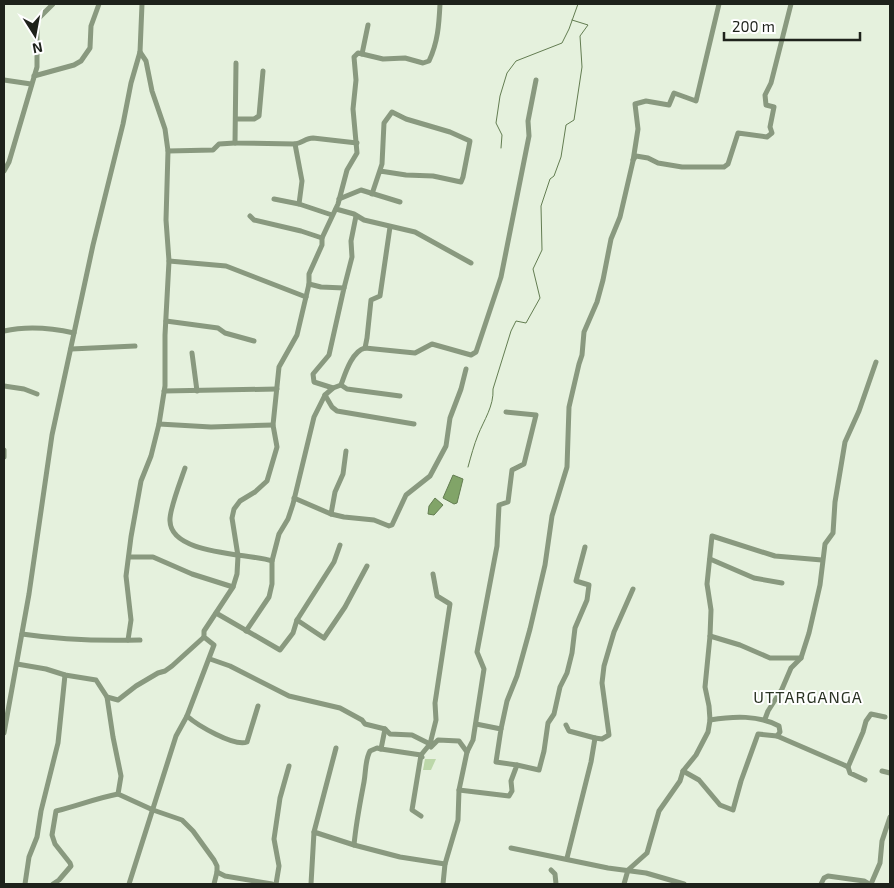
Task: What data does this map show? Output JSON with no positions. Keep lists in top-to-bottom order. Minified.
{"districts":["UTTARGANGA"],"scale_bar":"200 m","north":"bottom"}
